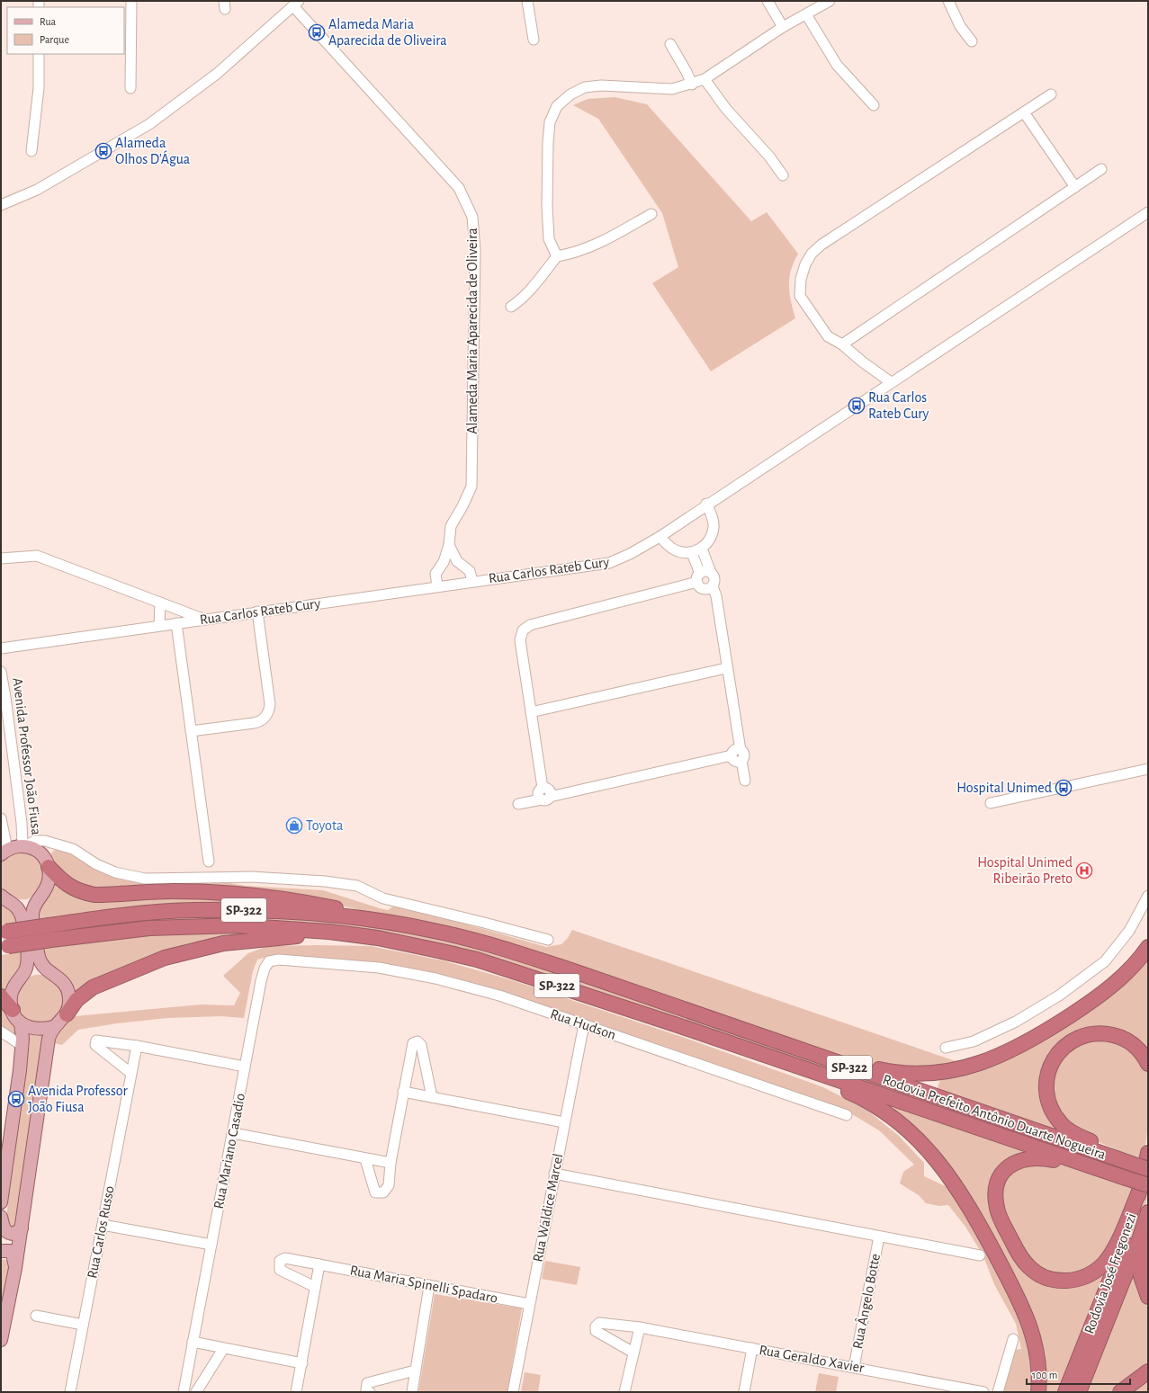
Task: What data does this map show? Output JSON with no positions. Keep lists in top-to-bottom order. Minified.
{"streets":{"highway":["SP-322","Rodovia Prefeito Antônio Duarte Nogueira","Rodovia José Fregonezi"],"main road":["Avenida Professor João Fiusa"],"street":["Alameda Maria Aparecida de Oliveira","Rua Carlos Rateb Cury","Rua Hudson","Rua Mariano Casadio","Rua Waldice Marcel","Rua Carlos Russo","Rua Maria Spinelli Spadaro","Rua Ângelo Botte","Rua Geraldo Xavier"]},"crossings":[["Alameda Maria Aparecida de Oliveira","Rua Carlos Rateb Cury"],["Rua Hudson","Rua Mariano Casadio"],["Rua Hudson","Rua Waldice Marcel"],["Rodovia Prefeito Antônio Duarte Nogueira","Rodovia José Fregonezi"],["Rua Waldice Marcel","Rua Maria Spinelli Spadaro"],["Rua Ângelo Botte","Rua Geraldo Xavier"]],"places":{"bus stop":["Alameda Maria Aparecida de Oliveira","Alameda Olhos D'Água","Rua Carlos Rateb Cury","Hospital Unimed","Avenida Professor João Fiusa"],"shop":["Toyota"],"hospital":["Hospital Unimed Ribeirão Preto"]},"legend":["Rua","Parque"],"scale_bar":"100 m"}
